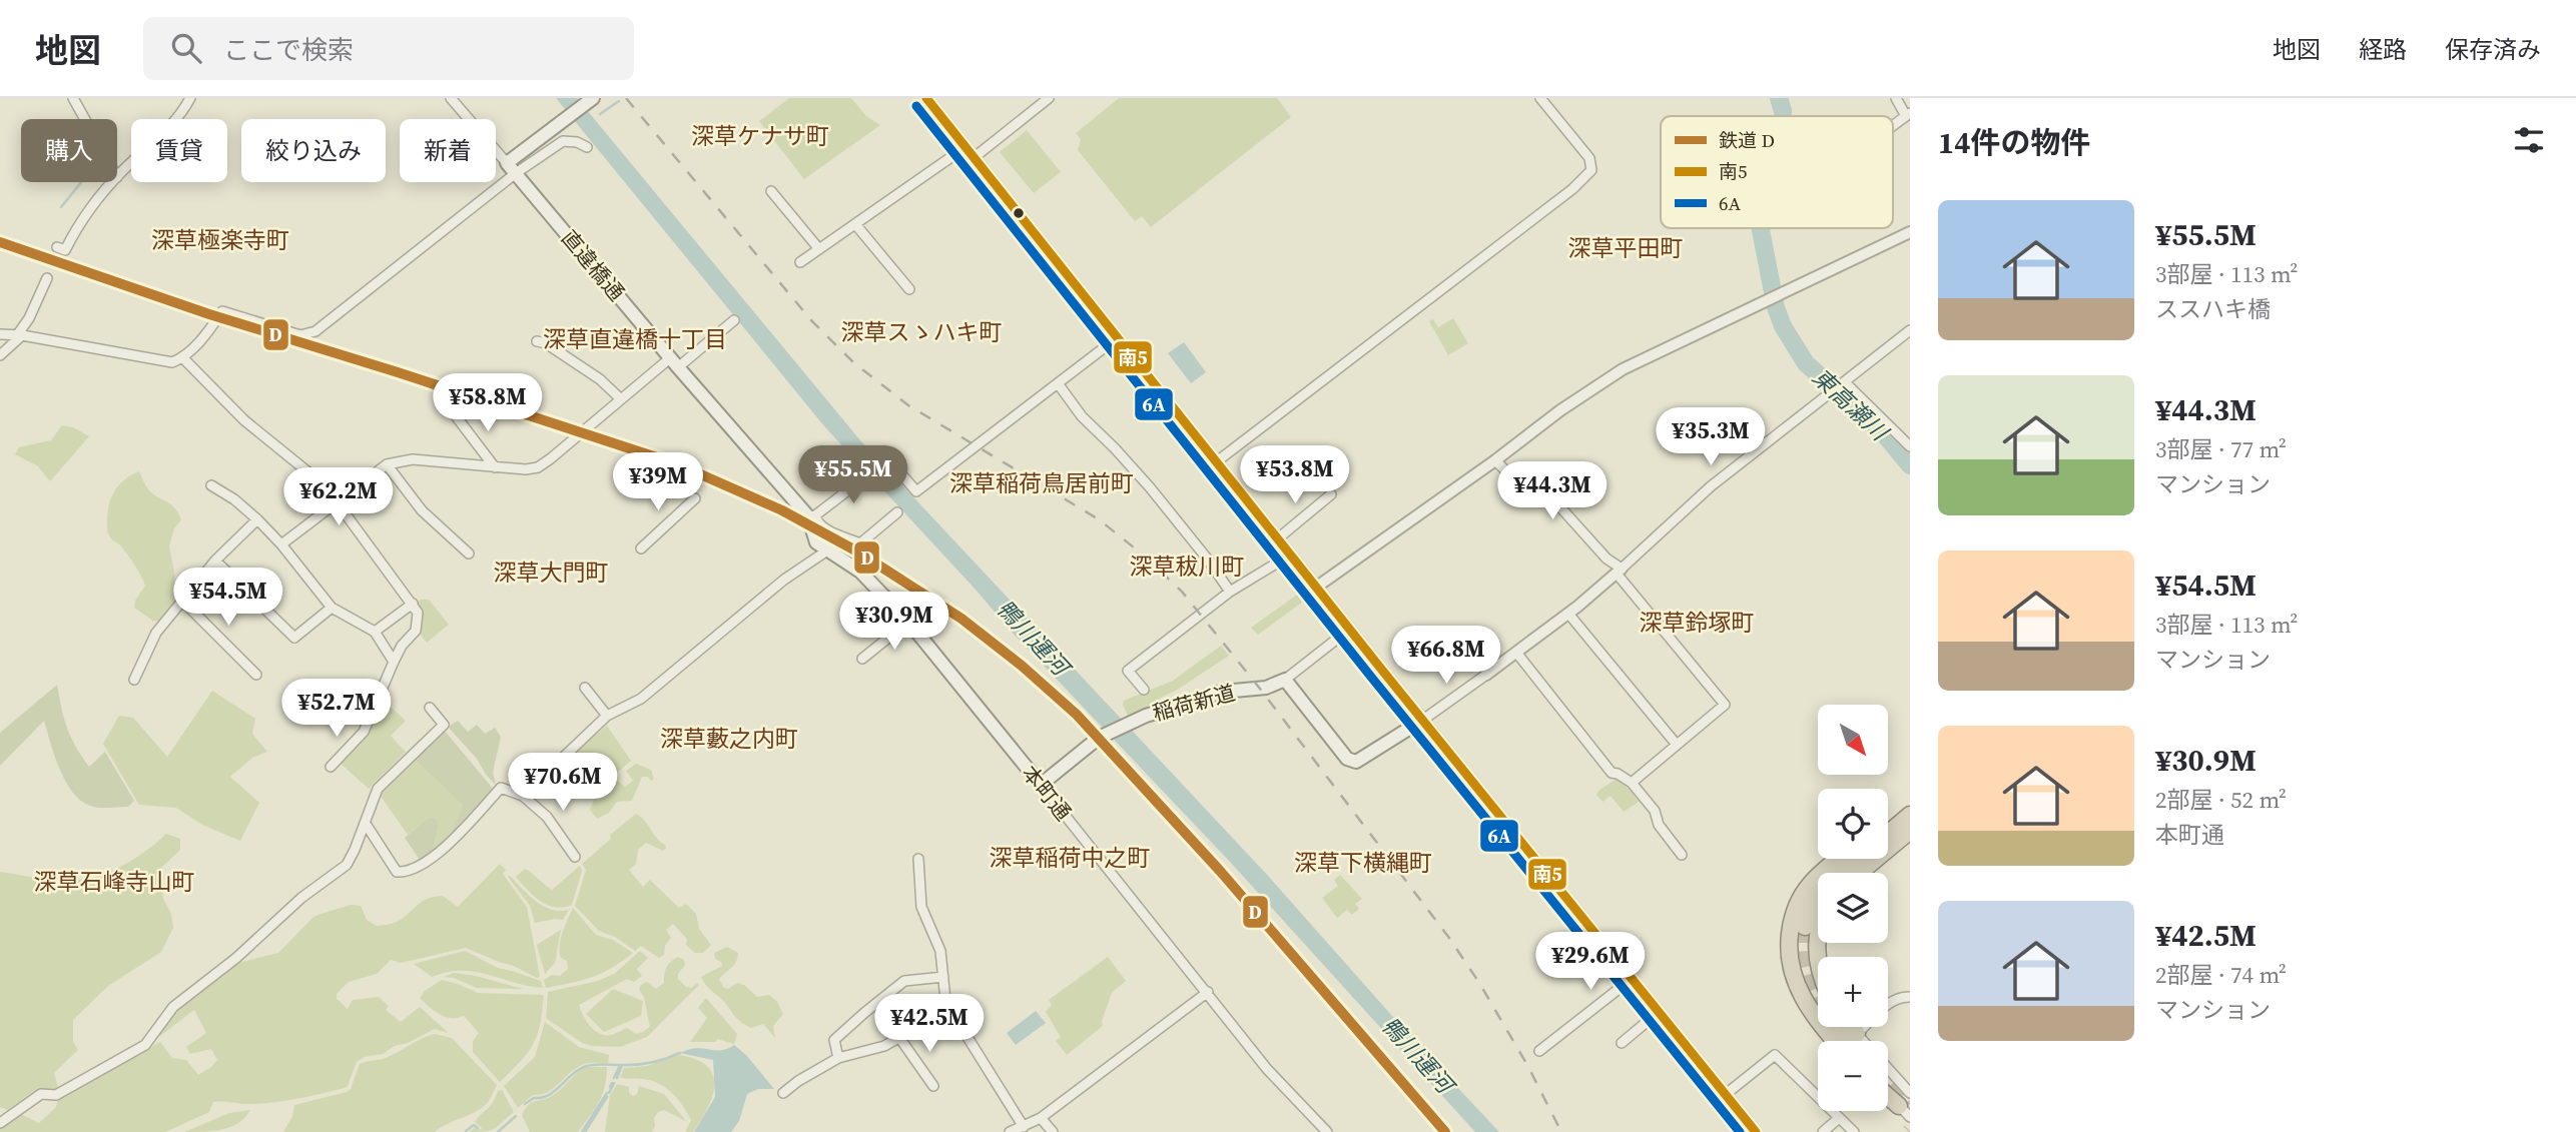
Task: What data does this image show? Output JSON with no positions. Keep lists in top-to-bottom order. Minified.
{"streets":{"main road":["直違橋通","稲荷新道","本町通"]},"crossings":[["直違橋通","本町通"],["稲荷新道","本町通"]],"districts":["深草ケナサ町","深草極楽寺町","深草平田町","深草スゝハキ町","深草直違橋十丁目","深草稲荷鳥居前町","深草秡川町","深草大門町","深草鈴塚町","深草藪之内町","深草稲荷中之町","深草下横縄町","深草石峰寺山町"],"water":["東高瀬川","鴨川運河"],"lines":["transit line 南5","transit line 6A","rail line D"],"legend":["鉄道 D","南5","6A"],"north":"bottom right","page":{"header":"地図","search":"ここで検索","nav":["地図","経路","保存済み"],"heading":"14件の物件","chip":["購入","賃貸","絞り込み","新着"],"list":[{"name":"¥55.5M","note":"3部屋 · 113 m² · ススハキ橋"},{"name":"¥44.3M","note":"3部屋 · 77 m² · マンション"},{"name":"¥54.5M","note":"3部屋 · 113 m² · マンション"},{"name":"¥30.9M","note":"2部屋 · 52 m² · 本町通"},{"name":"¥42.5M","note":"2部屋 · 74 m² · マンション"}],"price":["¥58.8M","¥35.3M","¥55.5M","¥53.8M","¥39M","¥44.3M","¥62.2M","¥54.5M","¥30.9M","¥66.8M","¥52.7M","¥70.6M","¥29.6M","¥42.5M"],"map_buttons":["+","−"]}}
